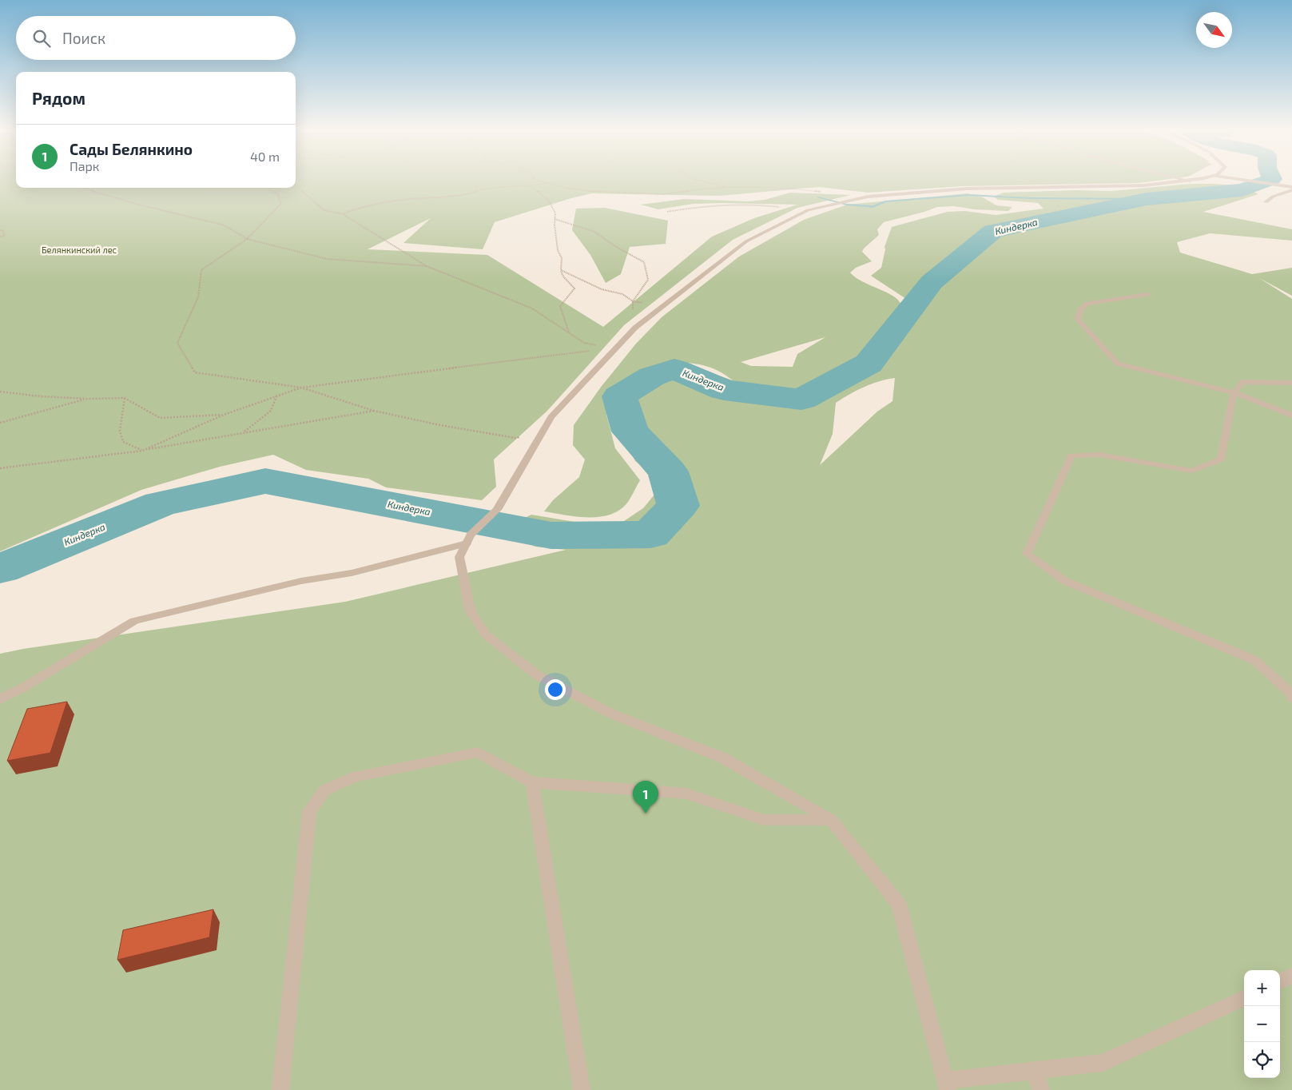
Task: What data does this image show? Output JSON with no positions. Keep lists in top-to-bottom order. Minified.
{"water":["Киндерка"],"parks":["Белянкинский лес"],"north":"bottom right","page":{"search":"Поиск","heading":"Рядом","list":[{"mark":"1","name":"Сады Белянкино","note":"Парк","value":"40 m"}],"pins":"1","map_buttons":["+","−"]}}
